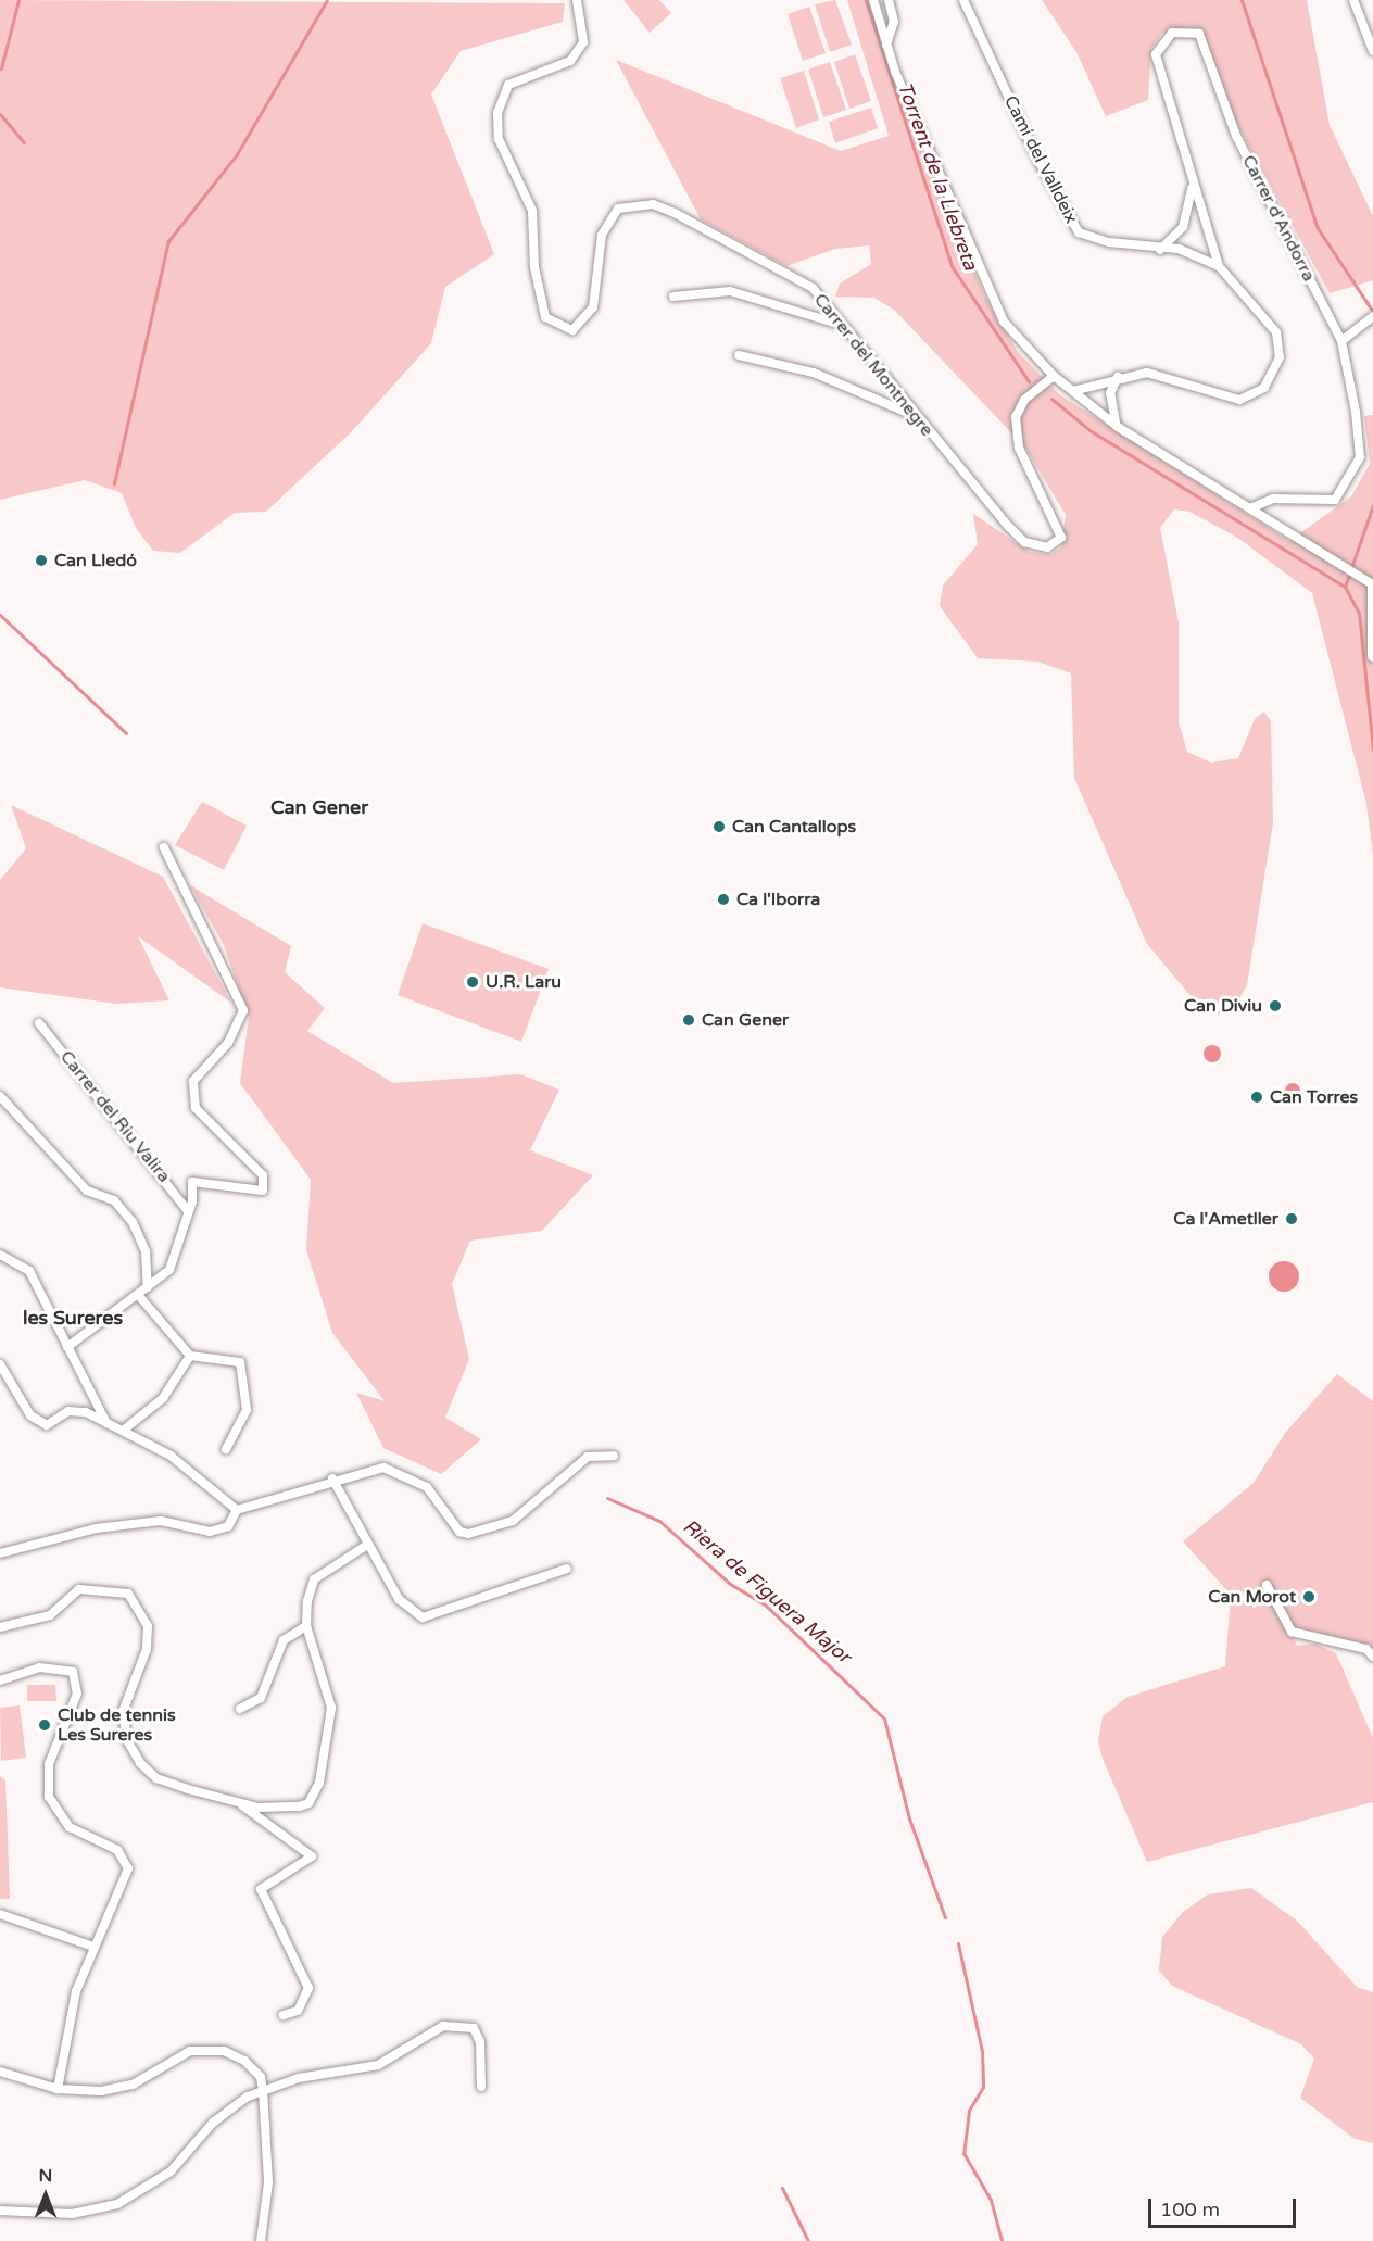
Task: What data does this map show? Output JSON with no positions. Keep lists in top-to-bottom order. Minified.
{"streets":{"street":["Camí del Valldeix","Carrer d'Andorra","Carrer del Montnegre","Carrer del Riu Valira"]},"crossings":[["Camí del Valldeix","Carrer d'Andorra"]],"districts":["Can Gener","les Sureres"],"water":["Torrent de la Llebreta","Riera de Figuera Major"],"places":["Can Lledó","Can Cantallops","Ca l'Iborra","U.R. Laru","Can Diviu","Can Gener","Can Torres","Ca l'Ametller","Can Morot","Club de tennis Les Sureres"],"scale_bar":"100 m","north":"top"}
